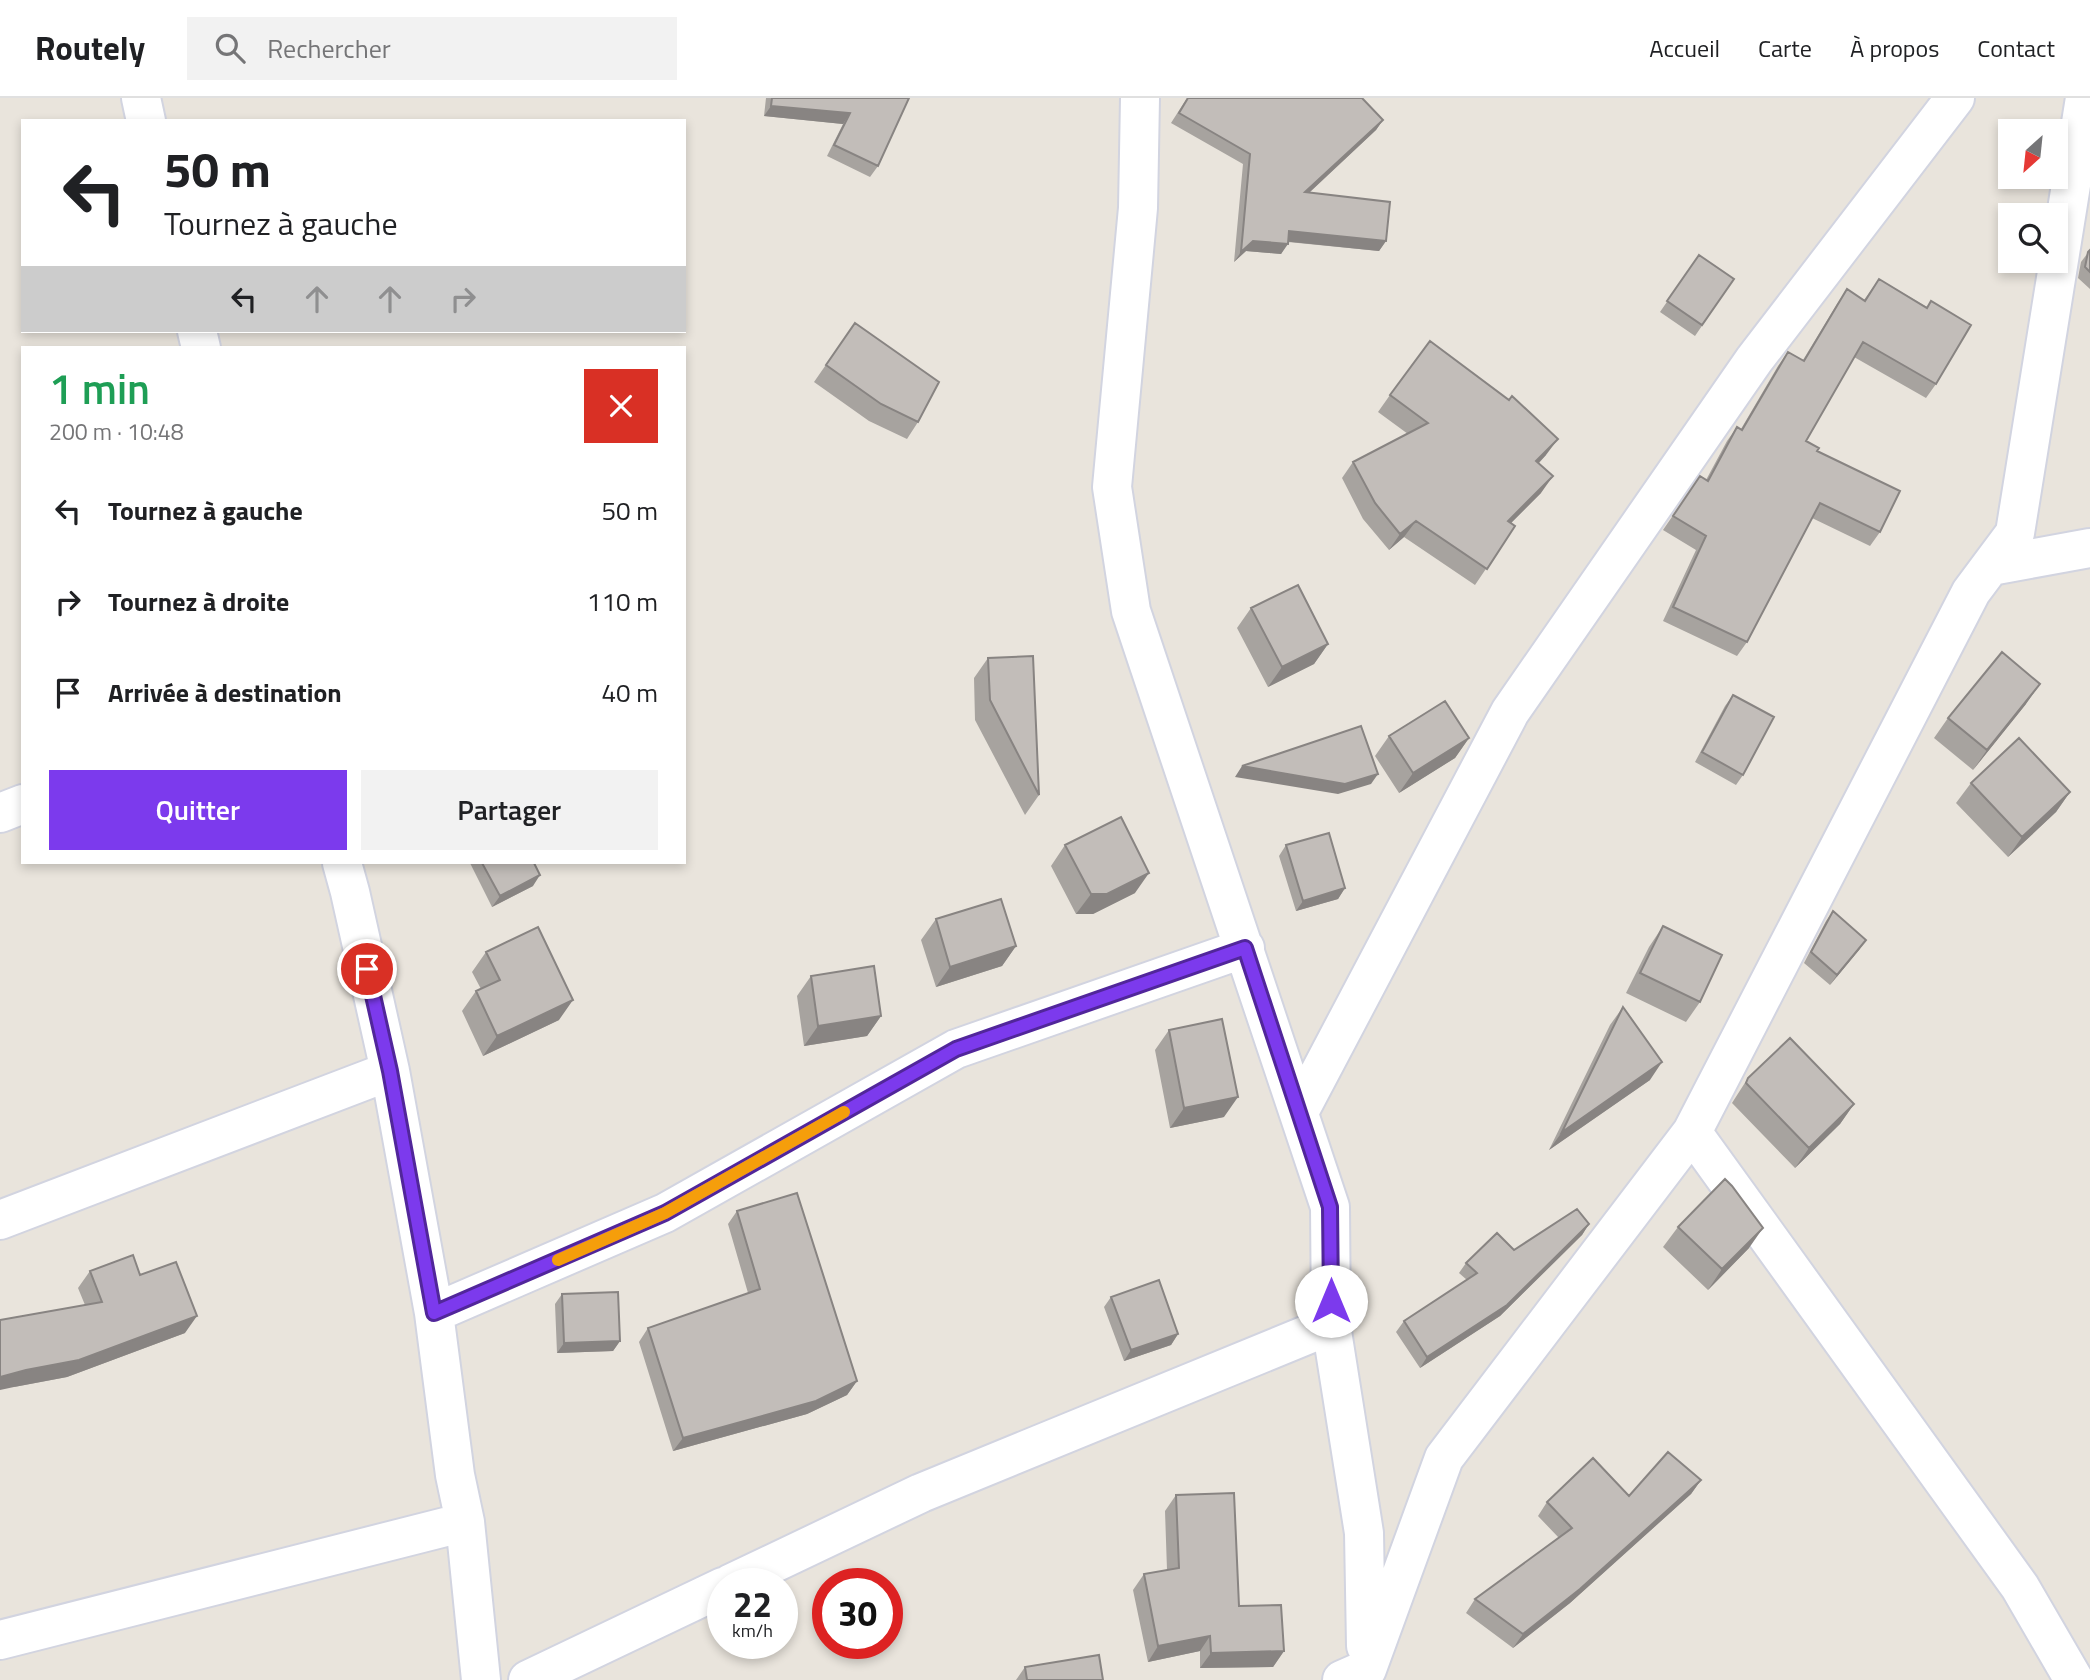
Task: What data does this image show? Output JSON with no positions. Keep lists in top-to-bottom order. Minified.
{"north":"bottom left","page":{"header":"Routely","search":"Rechercher","nav":["Accueil","Carte","À propos","Contact"],"turn":["50 m","Tournez à gauche"],"heading":["1 min","200 m · 10:48"],"list":[{"name":"Tournez à gauche","value":"50 m"},{"name":"Tournez à droite","value":"110 m"},{"name":"Arrivée à destination","value":"40 m"}],"buttons":["Quitter","Partager"],"speed":"22 km/h","limit":"30"}}
